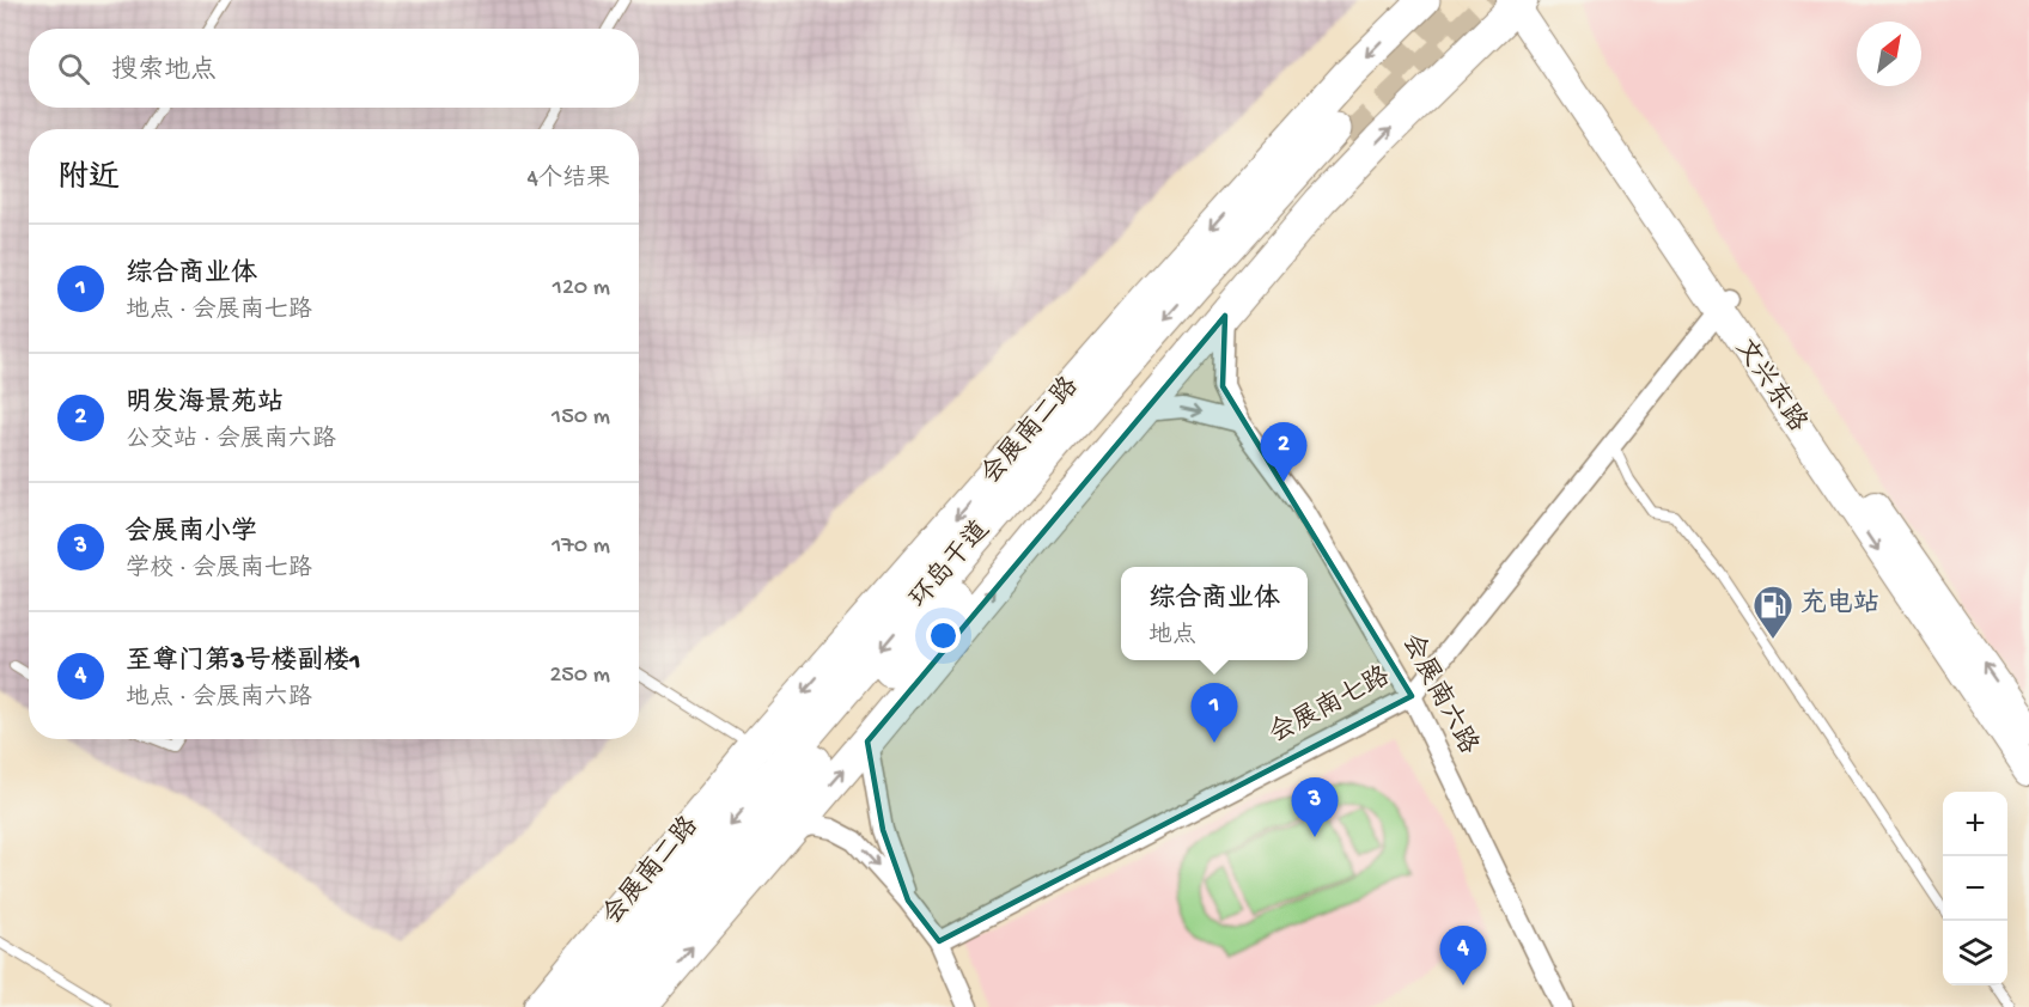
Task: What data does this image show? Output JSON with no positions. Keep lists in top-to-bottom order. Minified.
{"streets":{"main road":["文兴东路","会展南二路","环岛干道"],"street":["会展南六路","会展南七路"]},"crossings":[["文兴东路","会展南七路"],["会展南六路","会展南七路"]],"places":{"fuel station":["充电站"]},"north":"top right","page":{"search":"搜索地点","heading":["附近","4个结果"],"list":[{"mark":"1","name":"综合商业体","note":"地点 · 会展南七路","value":"120 m"},{"mark":"2","name":"明发海景苑站","note":"公交站 · 会展南六路","value":"150 m"},{"mark":"3","name":"会展南小学","note":"学校 · 会展南七路","value":"170 m"},{"mark":"4","name":"至尊门第3号楼副楼1","note":"地点 · 会展南六路","value":"250 m"}],"pins":["2","1","3","4"],"popup":["综合商业体","地点"],"map_buttons":["+","−"]}}
